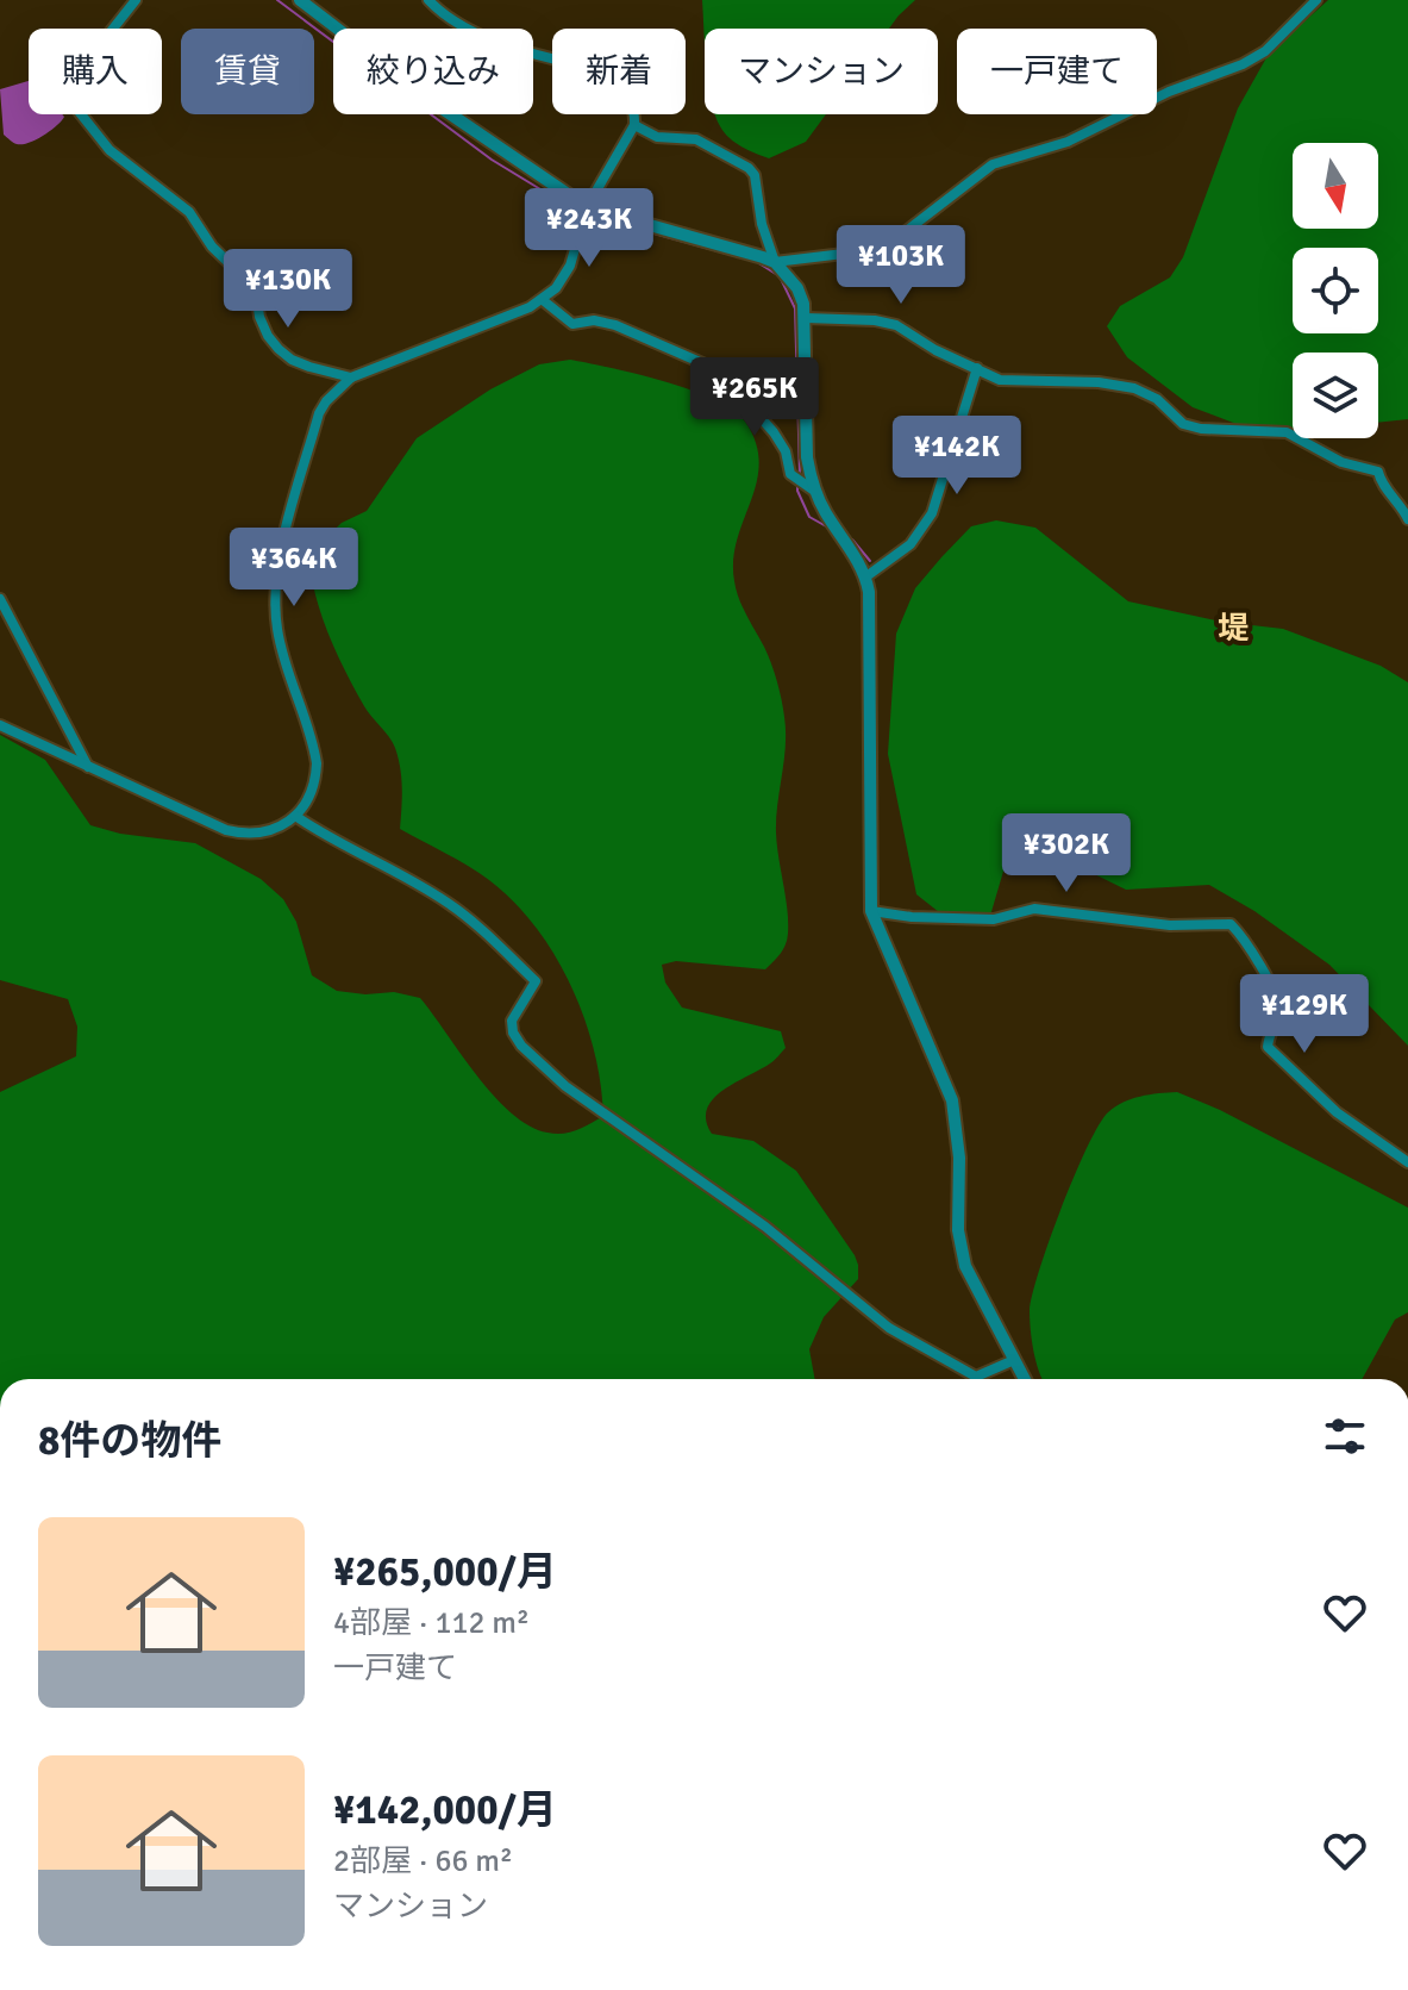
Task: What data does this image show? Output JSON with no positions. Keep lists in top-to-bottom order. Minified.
{"districts":["堤"],"north":"bottom","page":{"chip":["購入","賃貸","絞り込み","新着","マンション","一戸建て"],"price":["¥243K","¥103K","¥130K","¥265K","¥142K","¥364K","¥302K","¥129K"],"heading":"8件の物件","list":[{"name":"¥265,000/月","note":"4部屋 · 112 m² · 一戸建て"},{"name":"¥142,000/月","note":"2部屋 · 66 m² · マンション"}]}}
